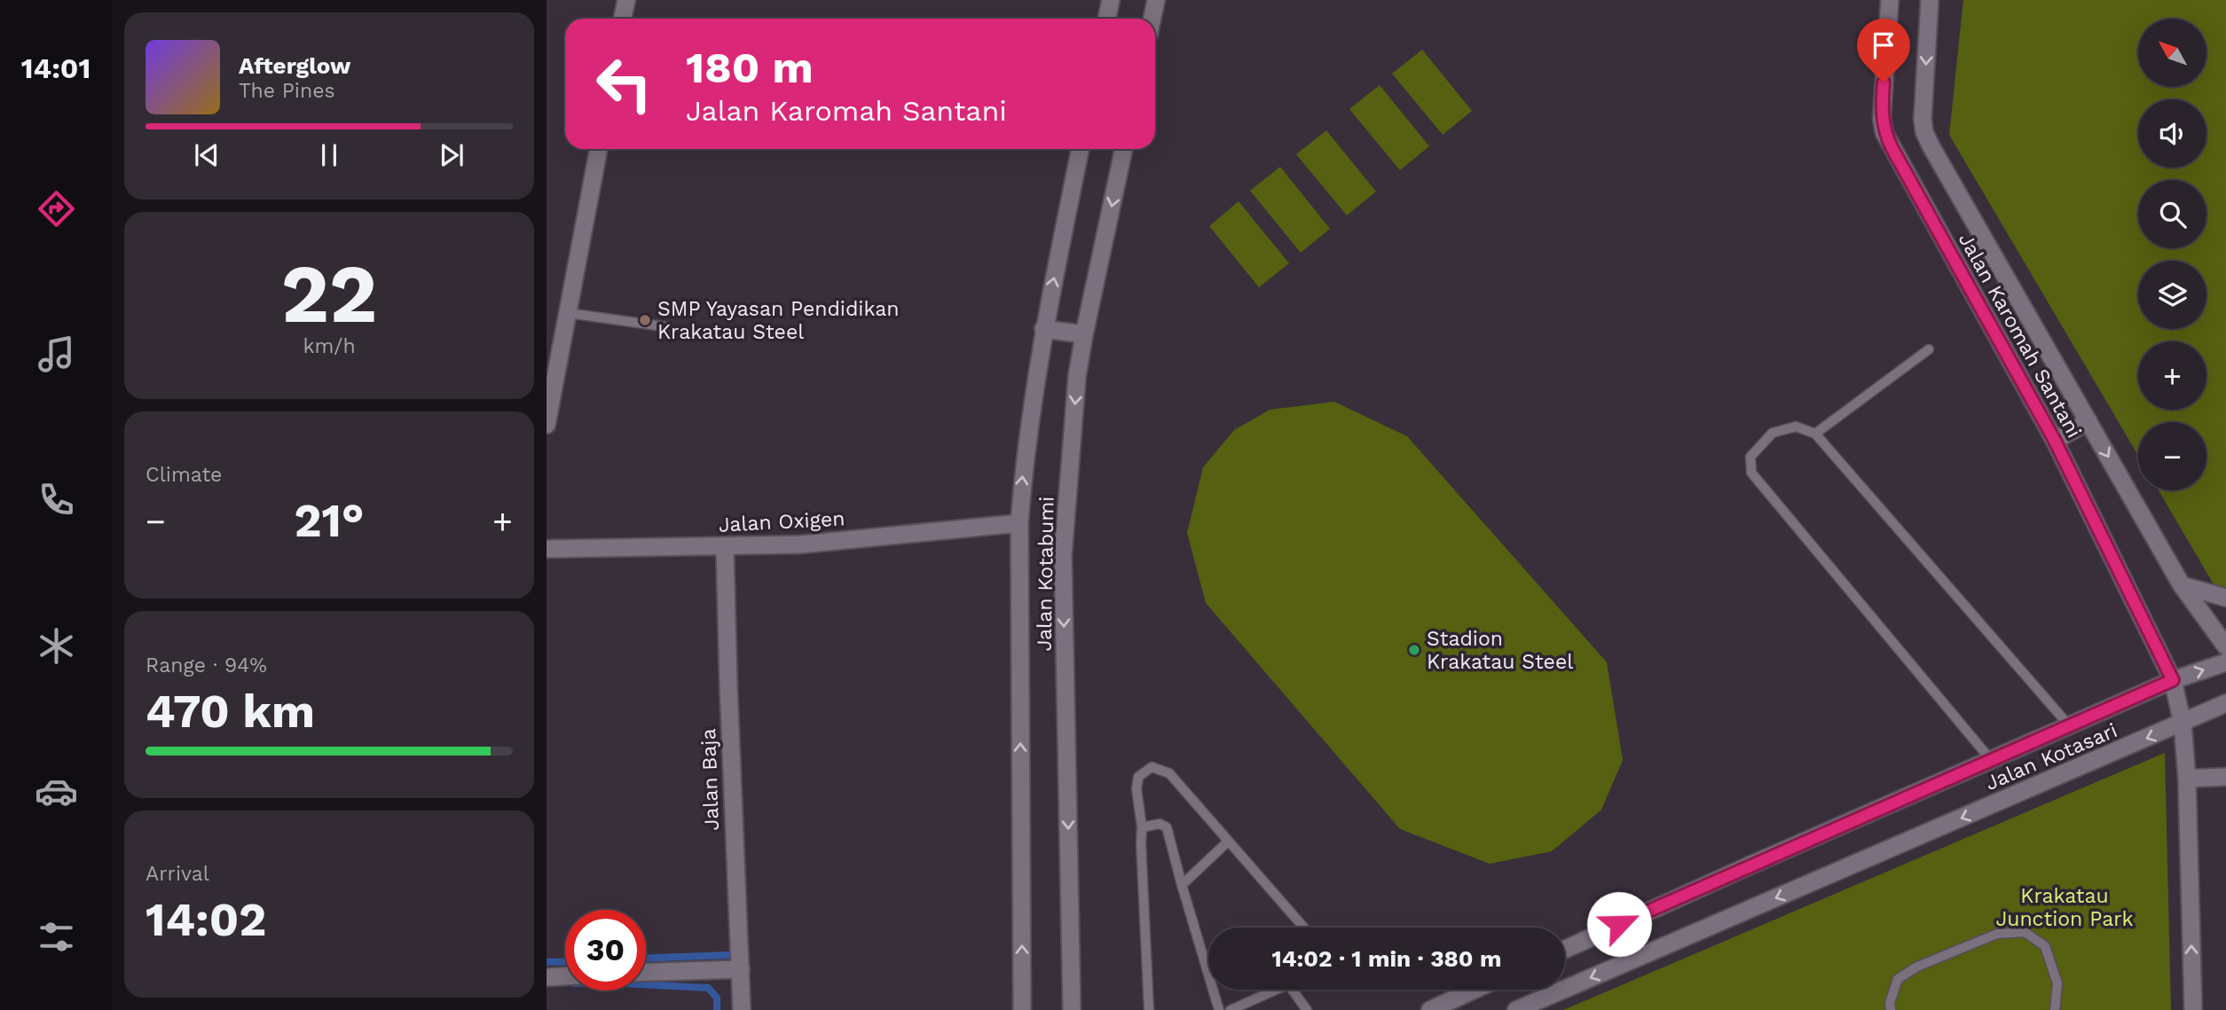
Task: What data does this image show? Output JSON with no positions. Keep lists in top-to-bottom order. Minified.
{"streets":{"street":["Jalan Karomah Santani","Jalan Oxigen","Jalan Kotabumi","Jalan Kotasari","Jalan Baja"]},"crossings":[["Jalan Karomah Santani","Jalan Kotasari"],["Jalan Oxigen","Jalan Kotabumi"],["Jalan Oxigen","Jalan Baja"]],"parks":["Krakatau Junction Park"],"places":["SMP Yayasan Pendidikan Krakatau Steel","Stadion Krakatau Steel"],"north":"top left","page":{"tabs":"14:01","map_buttons":["+","−"],"turn":["180 m","Jalan Karomah Santani"],"song":["Afterglow","The Pines"],"tile":[["22","km/h"],"Climate",["Range · 94%","470 km"],["Arrival","14:02"]],"heat":["−","21°","+"],"limit":"30","trip":"14:02 · 1 min · 380 m"}}
